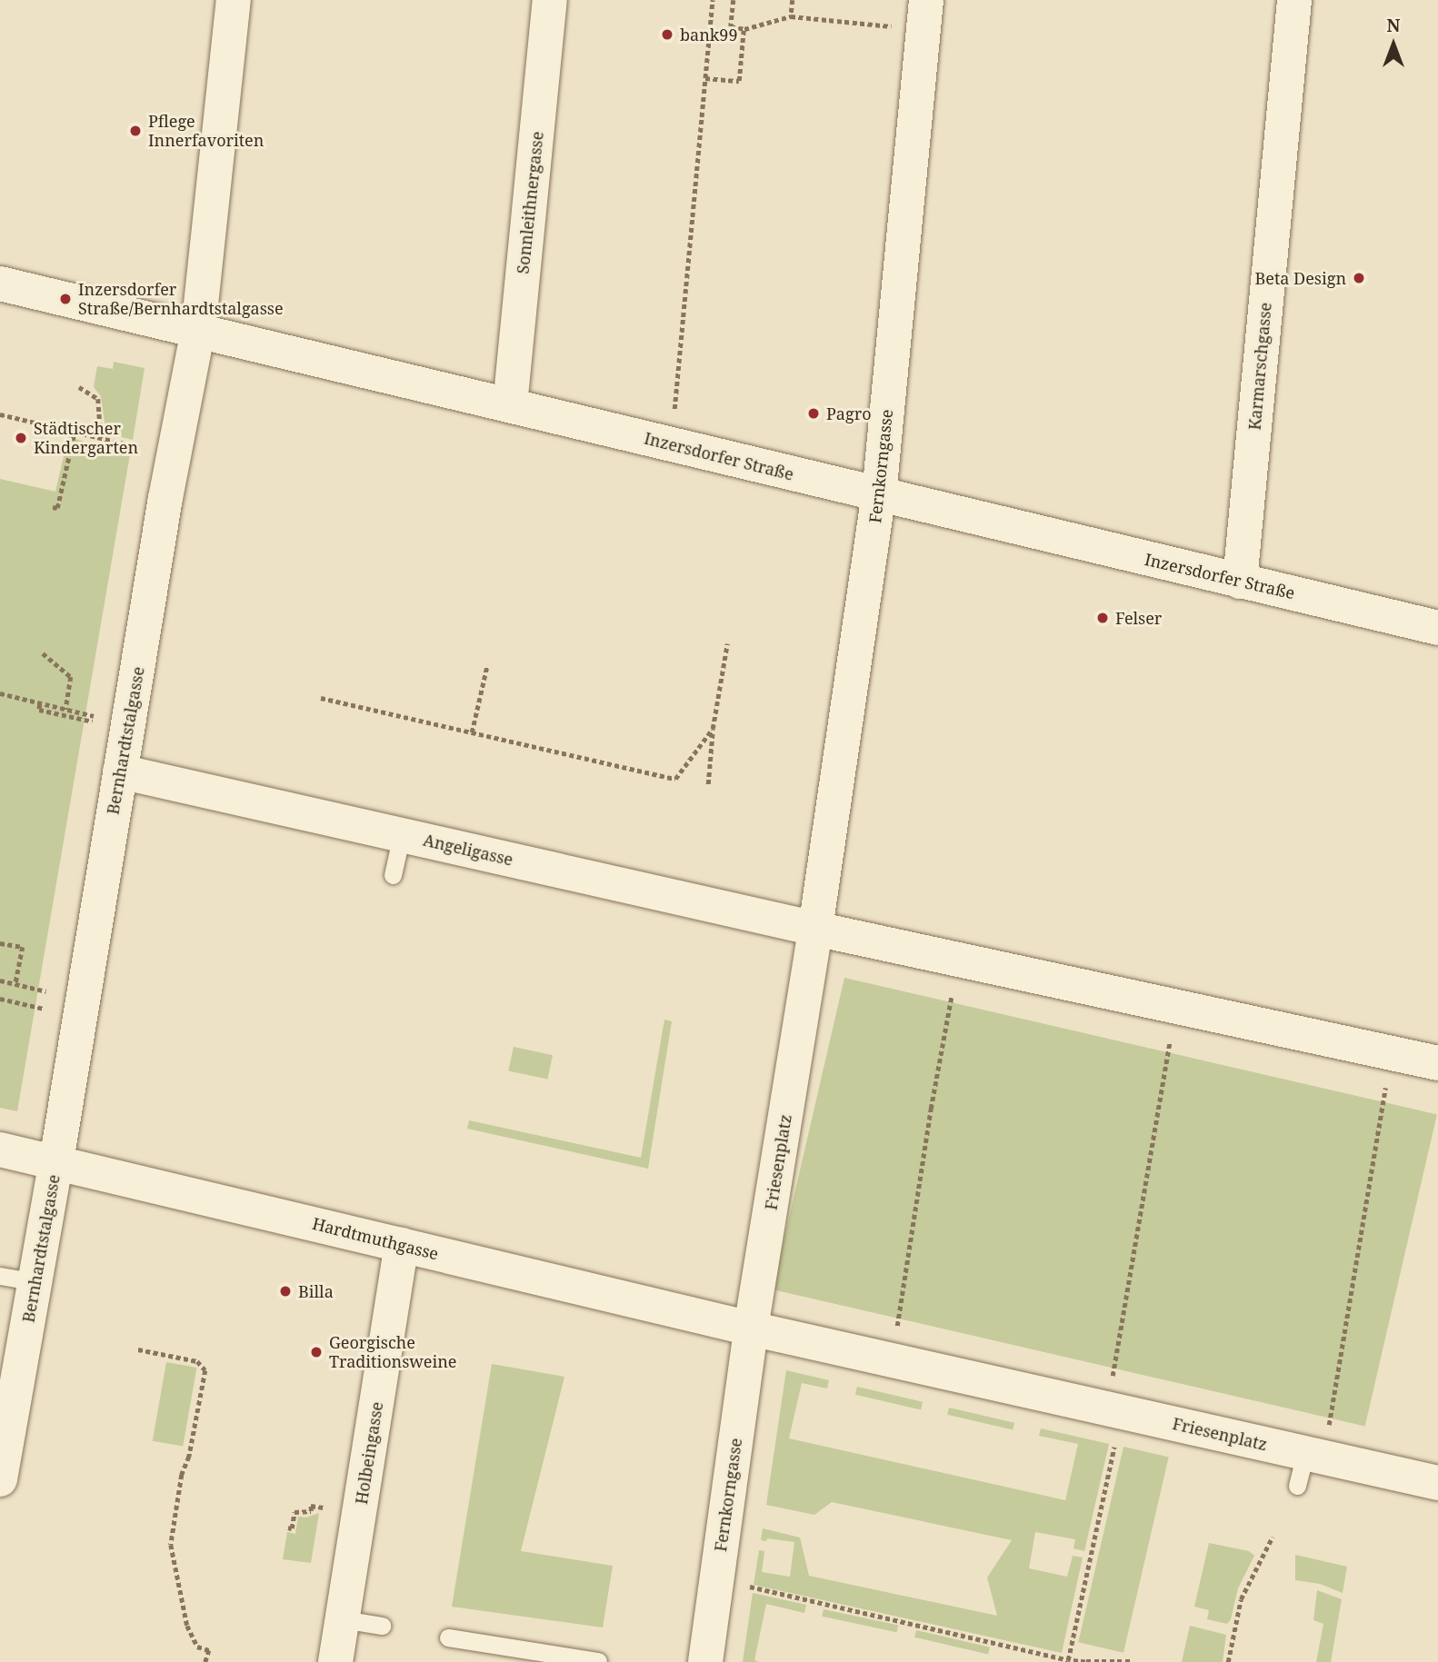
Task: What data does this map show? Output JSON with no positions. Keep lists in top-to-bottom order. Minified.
{"streets":{"street":["Sonnleithnergasse","Karmarschgasse","Inzersdorfer Straße","Fernkorngasse","Bernhardtstalgasse","Angeligasse","Friesenplatz","Hardtmuthgasse","Holbeingasse"]},"crossings":[["Sonnleithnergasse","Inzersdorfer Straße"],["Karmarschgasse","Inzersdorfer Straße"],["Inzersdorfer Straße","Fernkorngasse"],["Inzersdorfer Straße","Bernhardtstalgasse"],["Fernkorngasse","Angeligasse"],["Fernkorngasse","Friesenplatz"],["Fernkorngasse","Hardtmuthgasse"],["Bernhardtstalgasse","Angeligasse"],["Bernhardtstalgasse","Hardtmuthgasse"],["Angeligasse","Friesenplatz"],["Friesenplatz","Hardtmuthgasse"],["Hardtmuthgasse","Holbeingasse"]],"places":["bank99","Pflege Innerfavoriten","Beta Design","Inzersdorfer Straße/Bernhardtstalgasse","Pagro","Städtischer Kindergarten","Felser","Billa","Georgische Traditionsweine"],"north":"top"}
